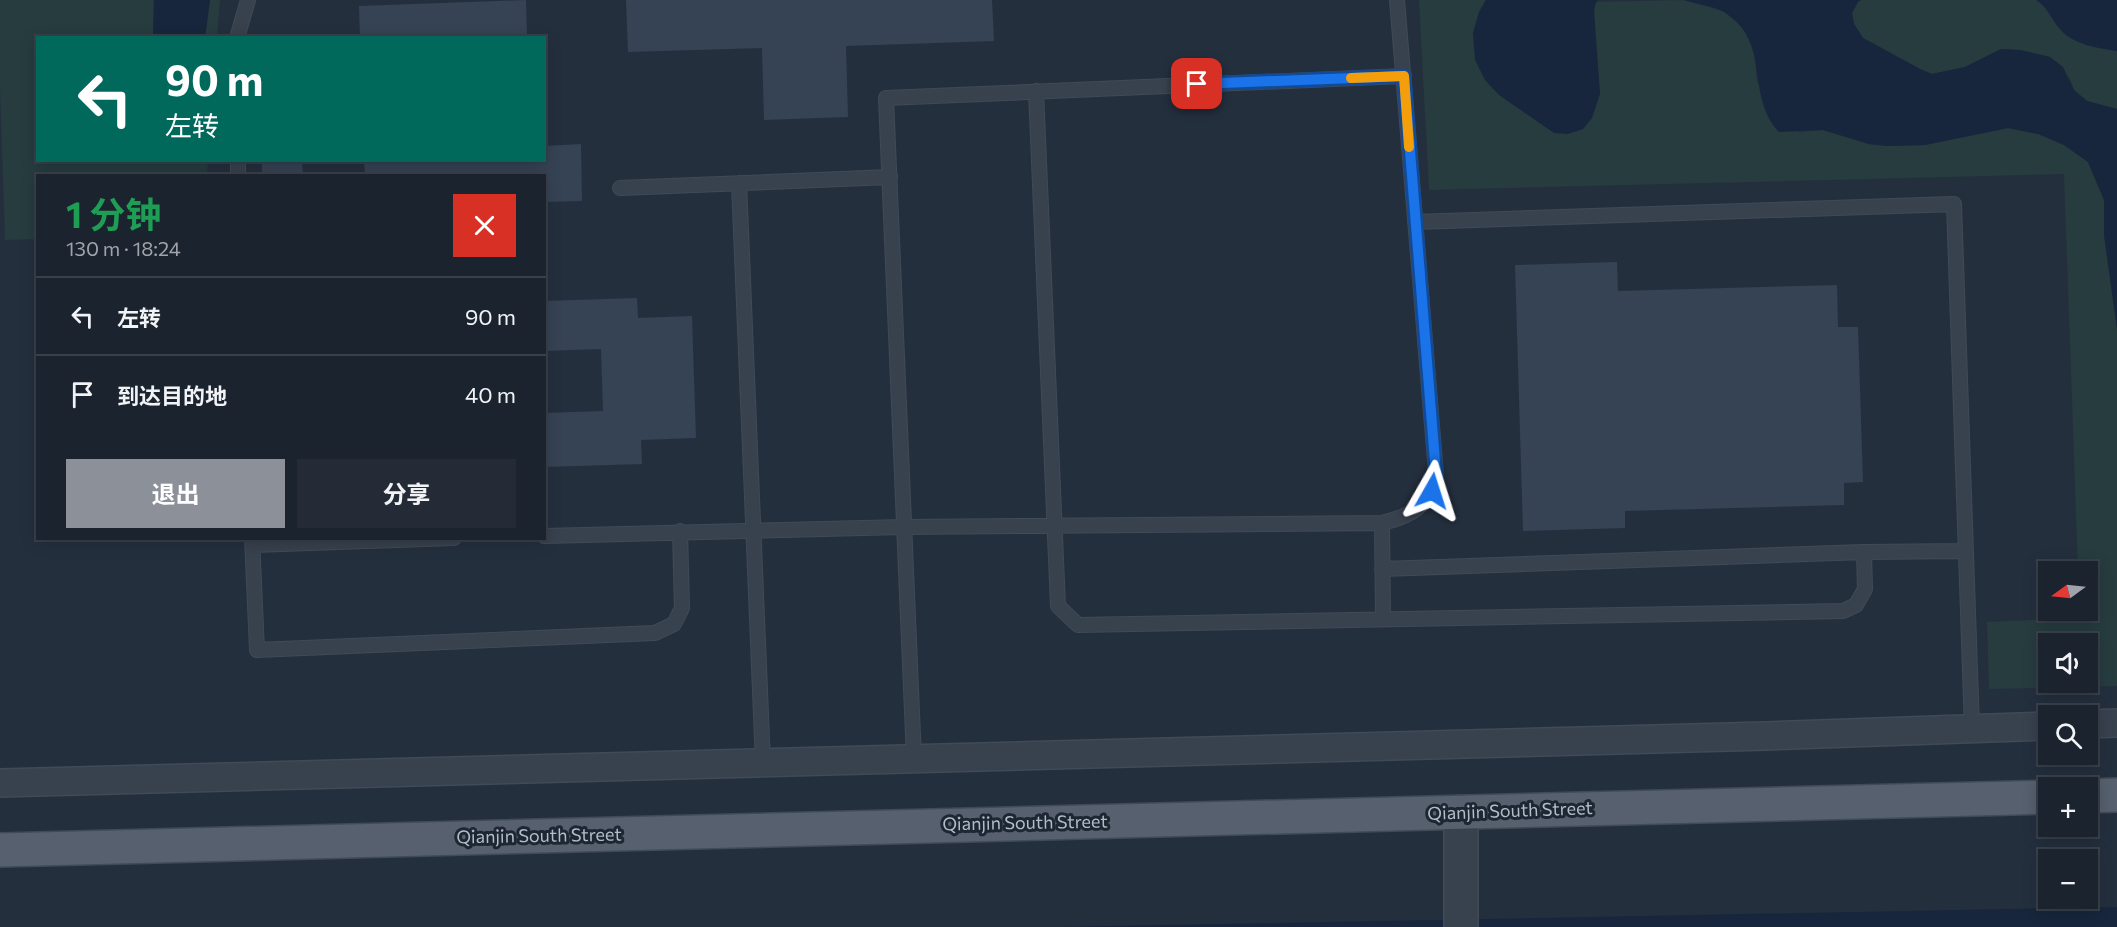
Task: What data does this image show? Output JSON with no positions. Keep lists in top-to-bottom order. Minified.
{"streets":{"main road":["Qianjin South Street"]},"north":"left","page":{"turn":["90 m","左转"],"heading":["1 分钟","130 m · 18:24"],"list":[{"name":"左转","value":"90 m"},{"name":"到达目的地","value":"40 m"}],"buttons":["退出","分享"],"map_buttons":["+","−"]}}
